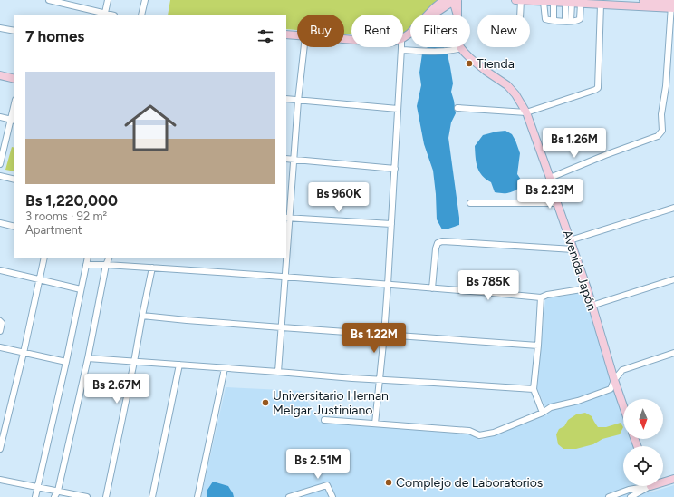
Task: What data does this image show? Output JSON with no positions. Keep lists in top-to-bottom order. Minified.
{"streets":{"street":["Avenida Japón"]},"places":["Tienda","Universitario Hernan Melgar Justiniano","Complejo de Laboratorios"],"north":"bottom","page":{"chip":["Buy","Rent","Filters","New"],"heading":"7 homes","list":[{"name":"Bs 1,220,000","note":"3 rooms · 92 m² · Apartment"}],"price":["Bs 1.26M","Bs 2.23M","Bs 960K","Bs 785K","Bs 1.22M","Bs 2.67M","Bs 2.51M"]}}
